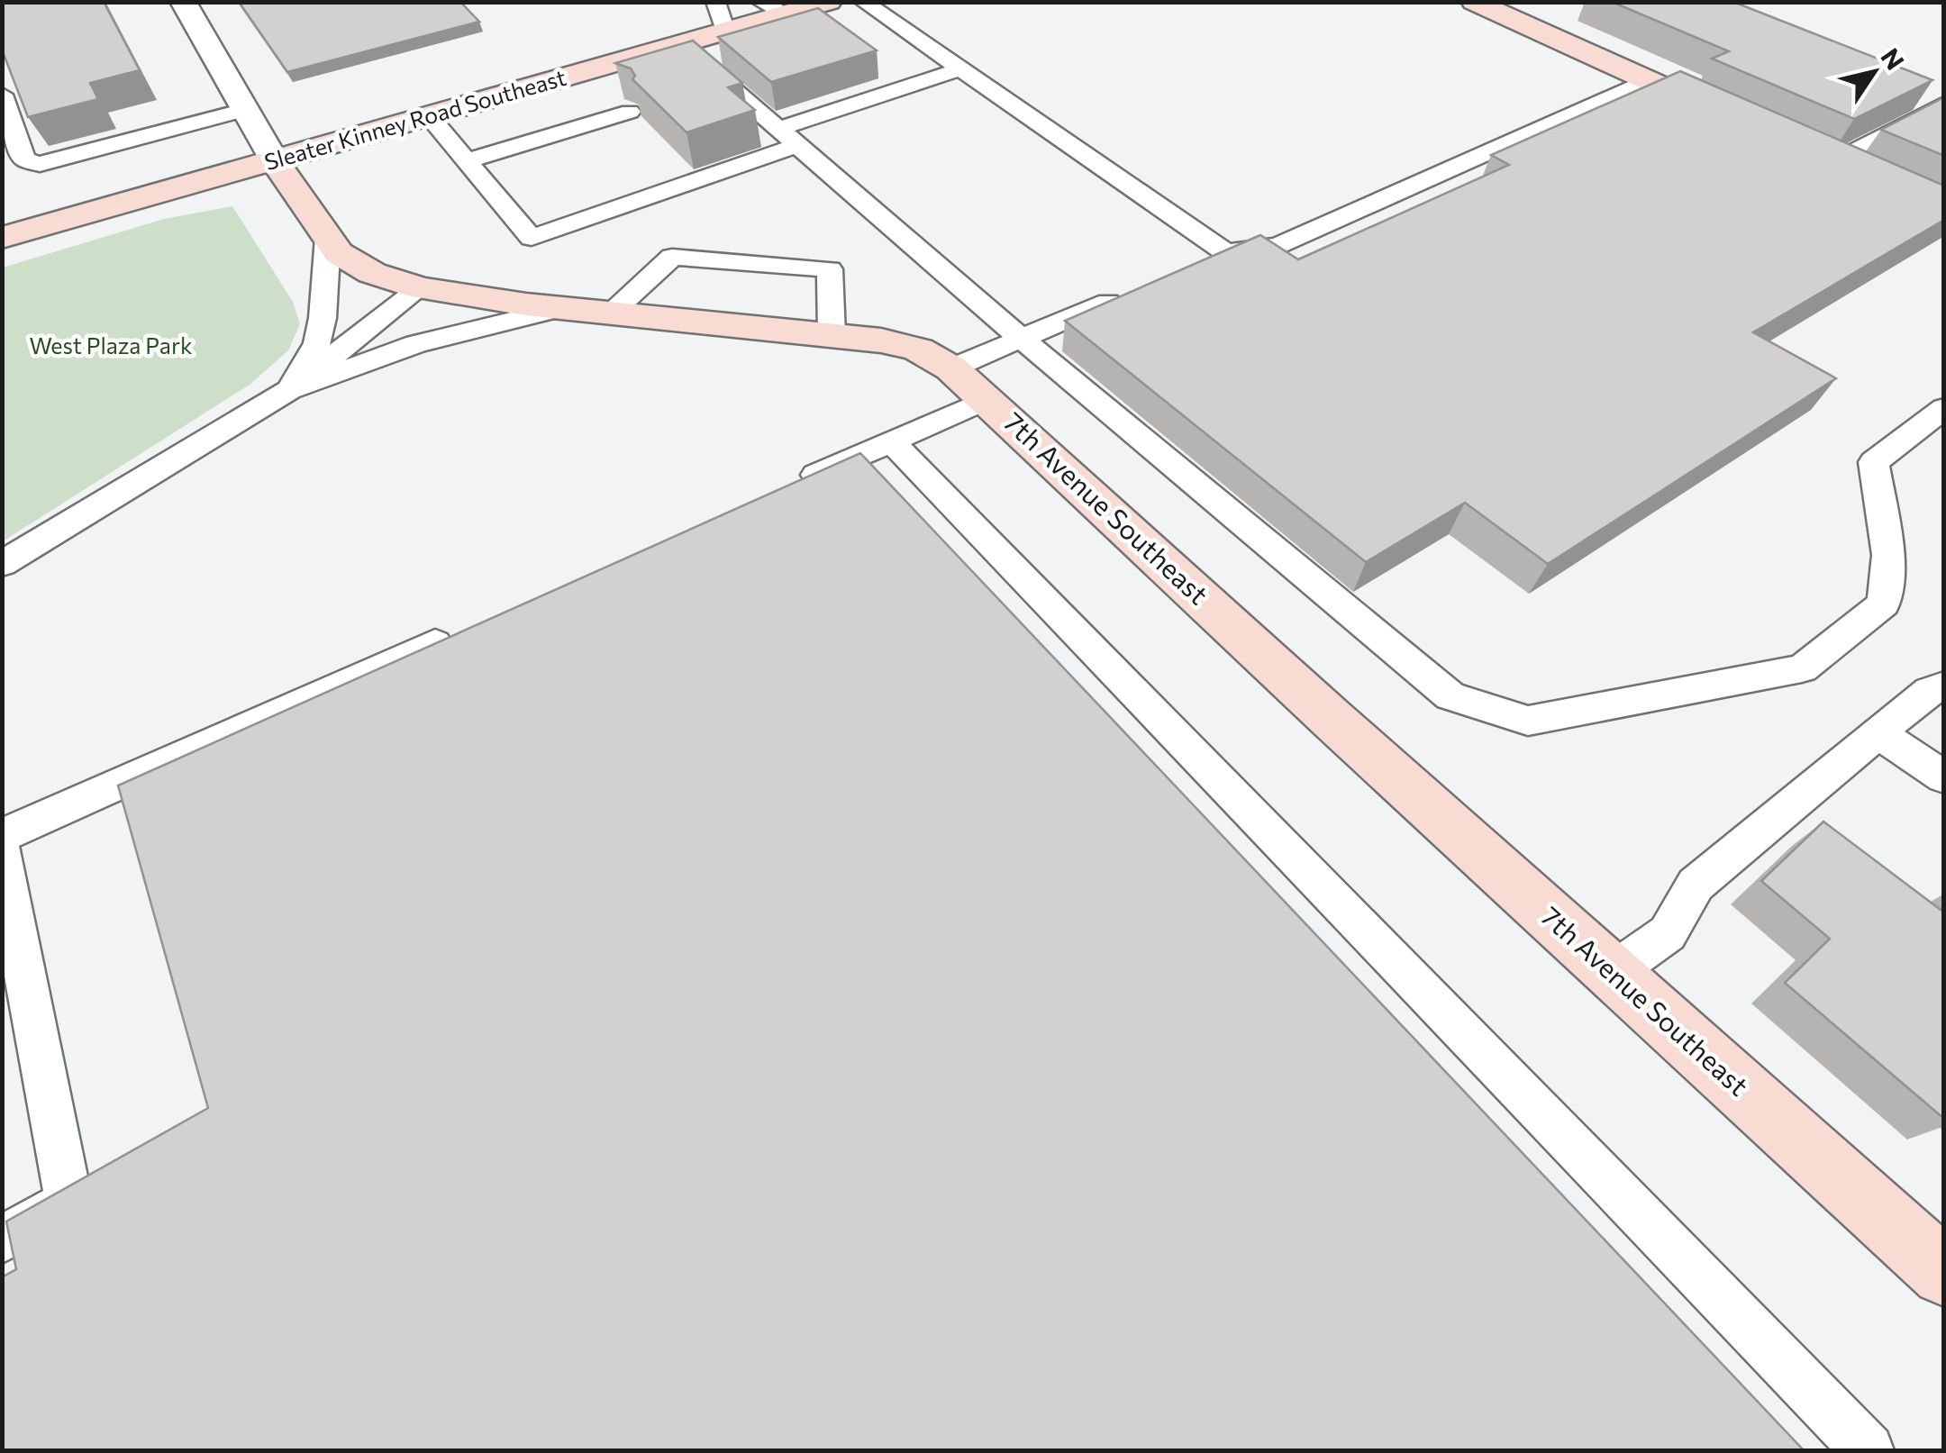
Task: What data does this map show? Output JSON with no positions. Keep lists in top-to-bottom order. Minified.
{"streets":{"street":["Sleater Kinney Road Southeast","7th Avenue Southeast"]},"crossings":[["Sleater Kinney Road Southeast","7th Avenue Southeast"]],"parks":["West Plaza Park"],"north":"top right"}
